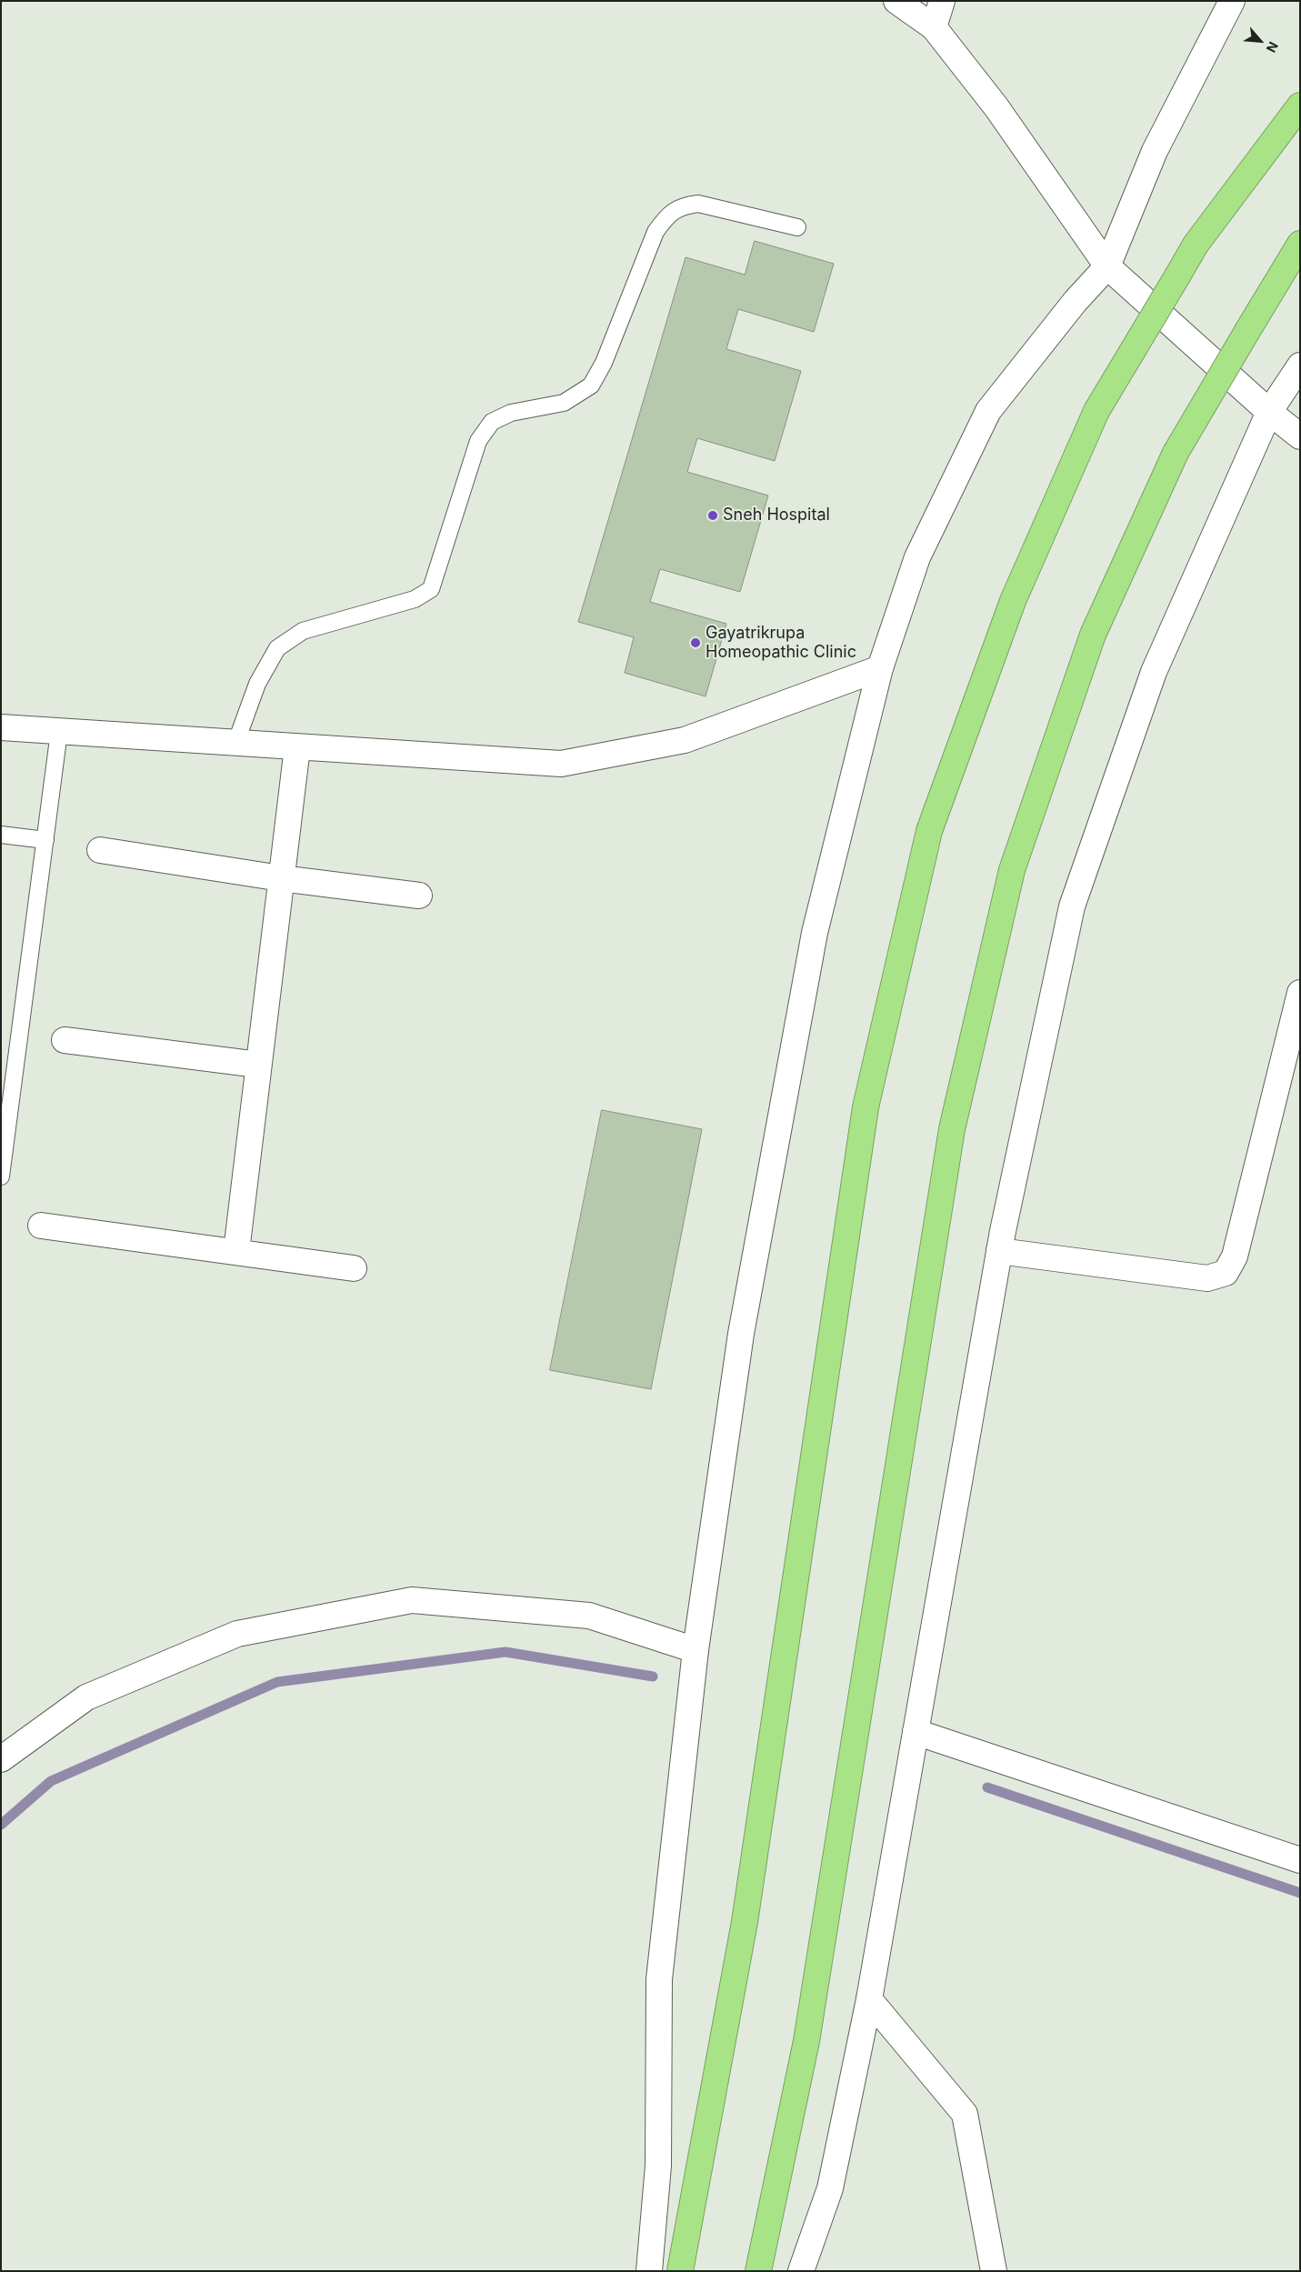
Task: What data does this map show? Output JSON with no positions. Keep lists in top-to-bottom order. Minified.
{"places":["Sneh Hospital","Gayatrikrupa Homeopathic Clinic"],"north":"bottom right"}
